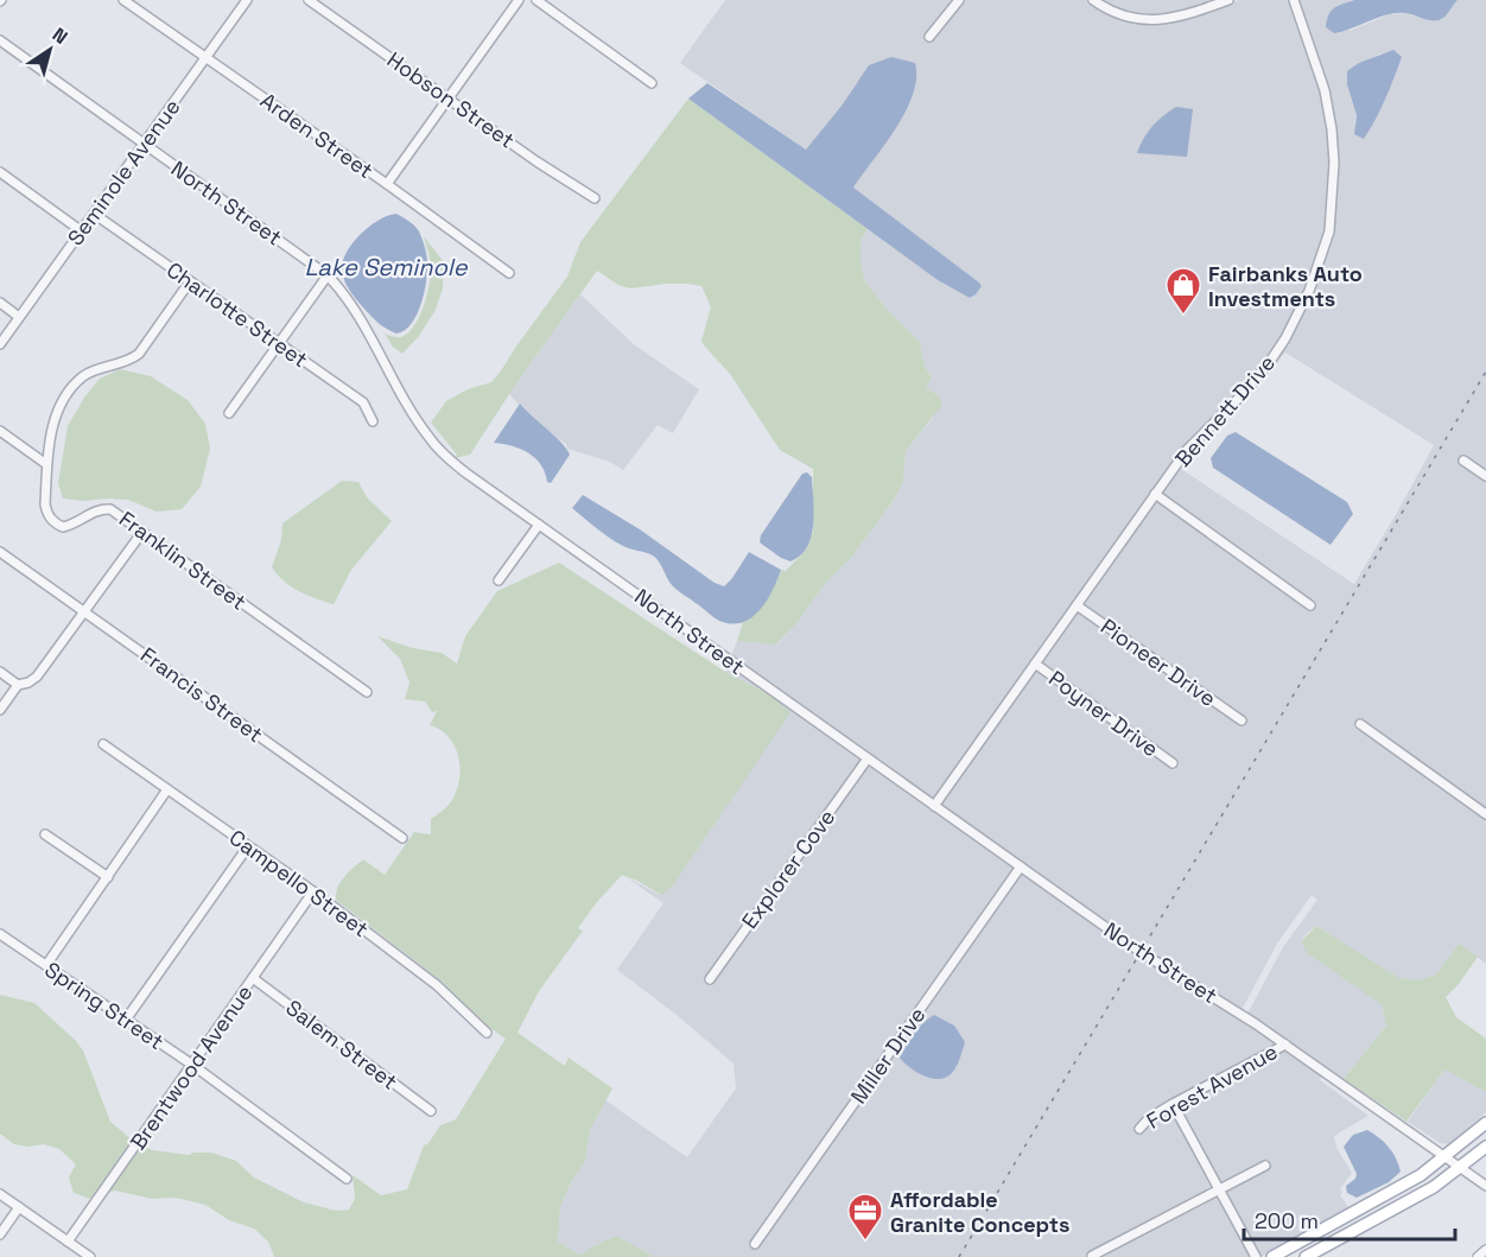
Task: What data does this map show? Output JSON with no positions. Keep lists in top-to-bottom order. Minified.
{"streets":{"street":["Hobson Street","Arden Street","Seminole Avenue","North Street","Charlotte Street","Bennett Drive","Franklin Street","Pioneer Drive","Francis Street","Poyner Drive","Explorer Cove","Campello Street","Spring Street","Salem Street","Miller Drive","Brentwood Avenue","Forest Avenue"]},"crossings":[["Arden Street","Seminole Avenue"],["Seminole Avenue","North Street"],["Seminole Avenue","Charlotte Street"],["North Street","Bennett Drive"],["North Street","Explorer Cove"],["North Street","Miller Drive"],["North Street","Forest Avenue"],["Bennett Drive","Pioneer Drive"],["Bennett Drive","Poyner Drive"],["Campello Street","Brentwood Avenue"],["Spring Street","Brentwood Avenue"],["Salem Street","Brentwood Avenue"]],"water":["Lake Seminole"],"places":{"shop":["Fairbanks Auto Investments"],"office":["Affordable Granite Concepts"]},"scale_bar":"200 m","north":"top right"}
